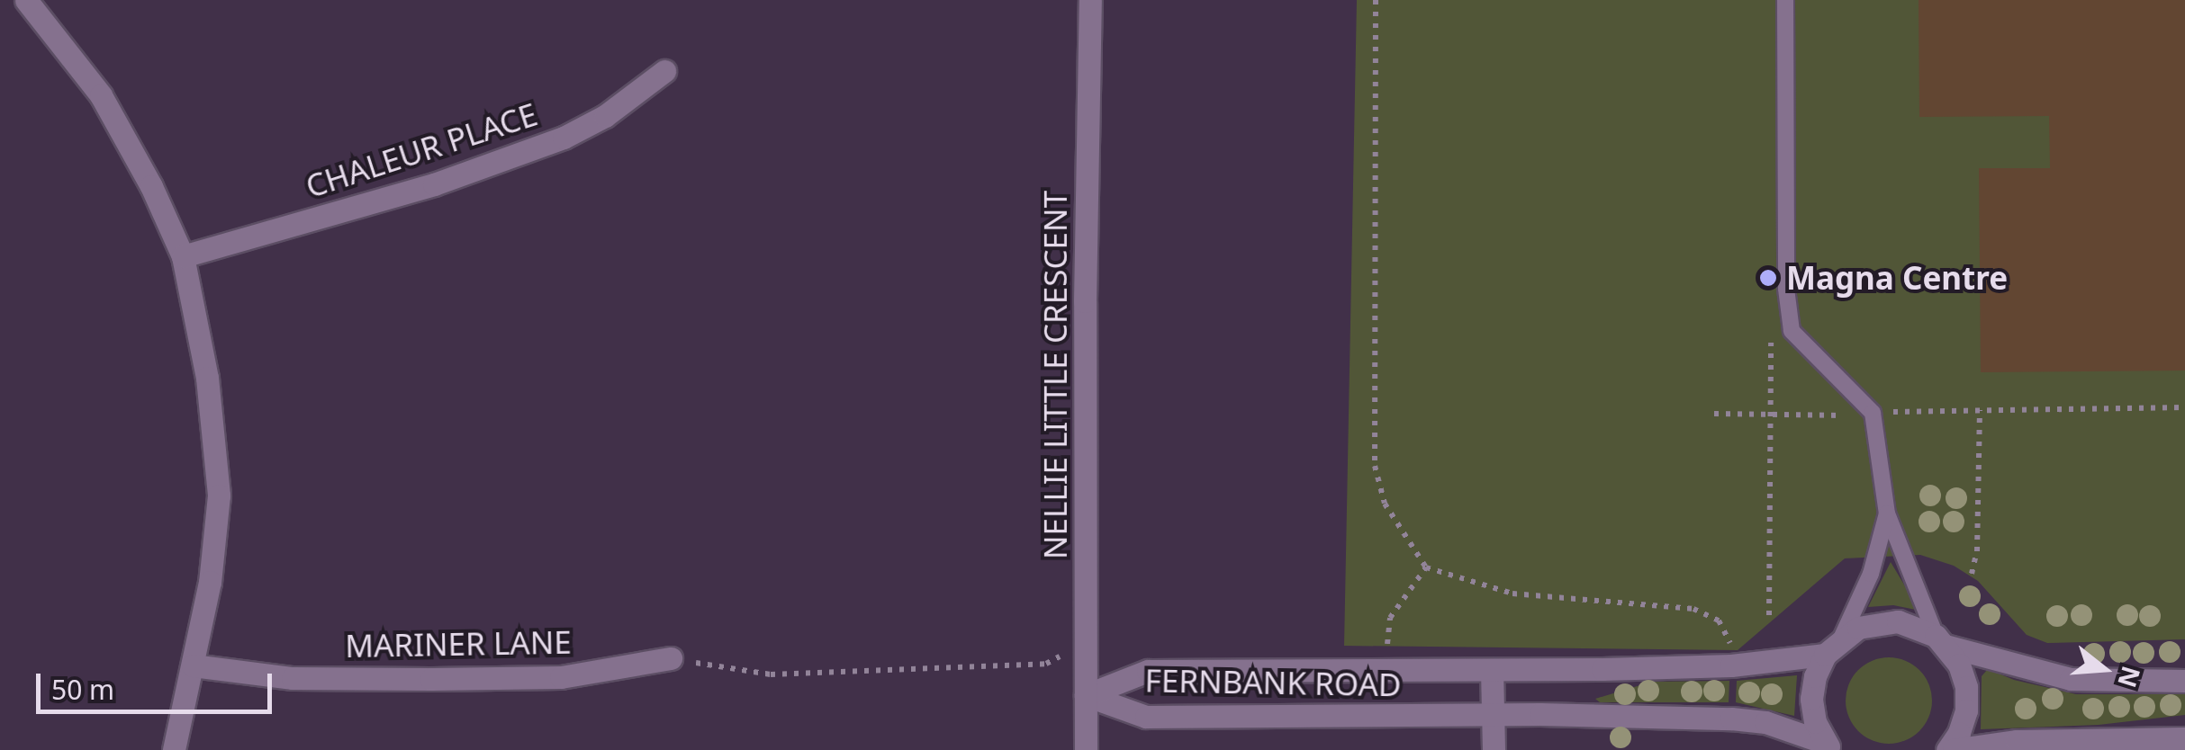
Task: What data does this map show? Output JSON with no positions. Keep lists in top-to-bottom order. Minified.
{"streets":{"street":["CHALEUR PLACE","NELLIE LITTLE CRESCENT","MARINER LANE","FERNBANK ROAD"]},"crossings":[["NELLIE LITTLE CRESCENT","FERNBANK ROAD"]],"places":["Magna Centre"],"scale_bar":"50 m","north":"right"}
